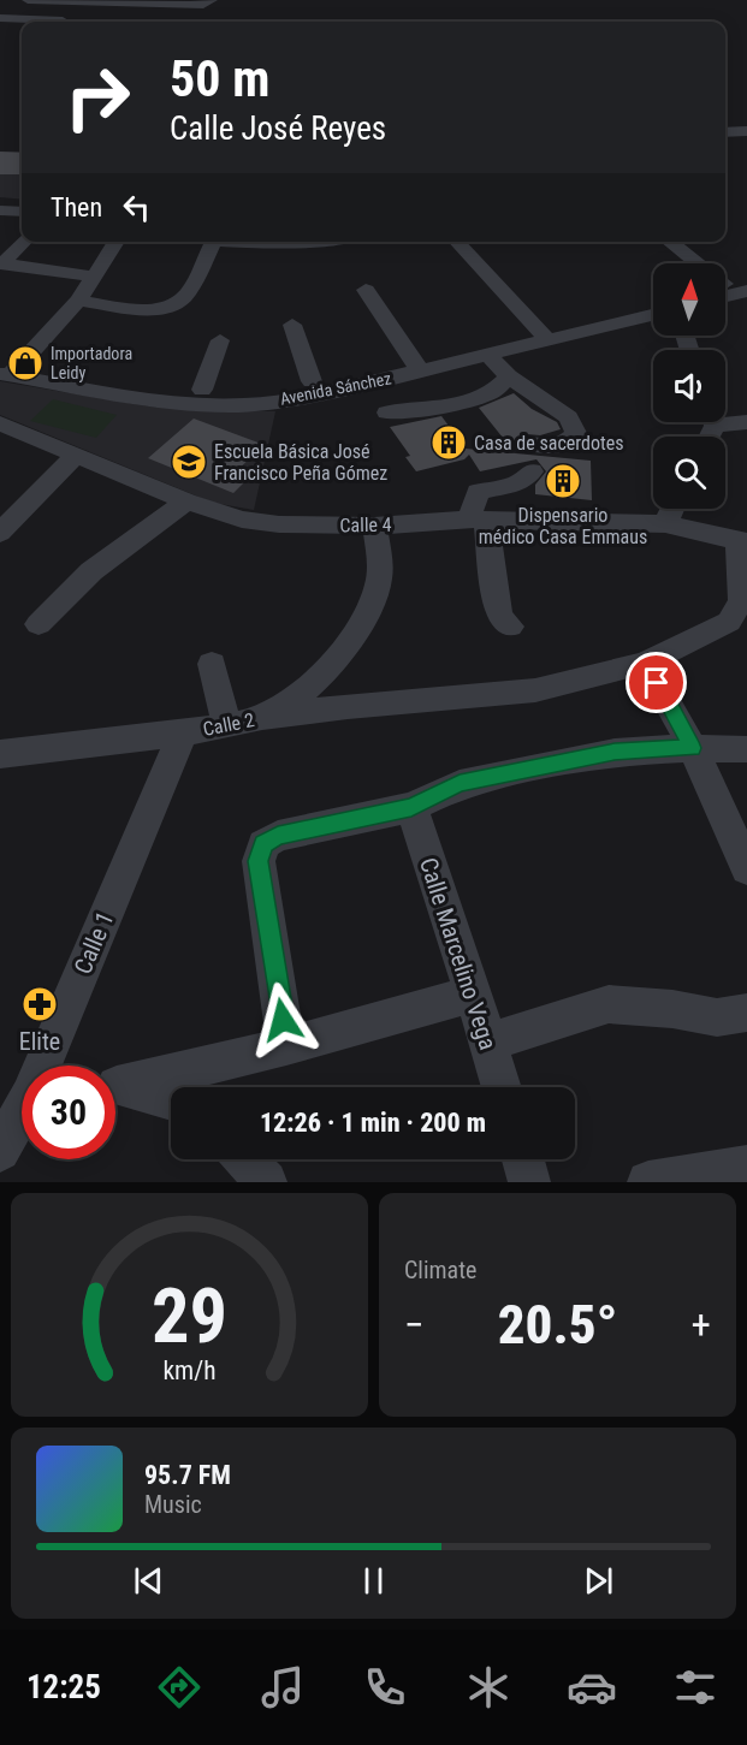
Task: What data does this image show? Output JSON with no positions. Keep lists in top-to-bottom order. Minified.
{"streets":{"street":["Avenida Sánchez","Calle 4","Calle 2","Calle 1","Calle Marcelino Vega"]},"crossings":[["Calle 4","Calle 2"],["Calle 2","Calle 1"]],"places":{"shop":["Importadora Leidy"],"building":["Casa de sacerdotes","Dispensario médico Casa Emmaus"],"school or university":["Escuela Básica José Francisco Peña Gómez"],"pharmacy":["Elite"]},"north":"top","page":{"turn":["50 m","Calle José Reyes"],"then":"Then","limit":"30","trip":"12:26 · 1 min · 200 m","tile":"Climate","heat":["−","20.5°","+"],"song":["95.7 FM","Music"],"tabs":"12:25","gauge":["29","km/h"]}}
